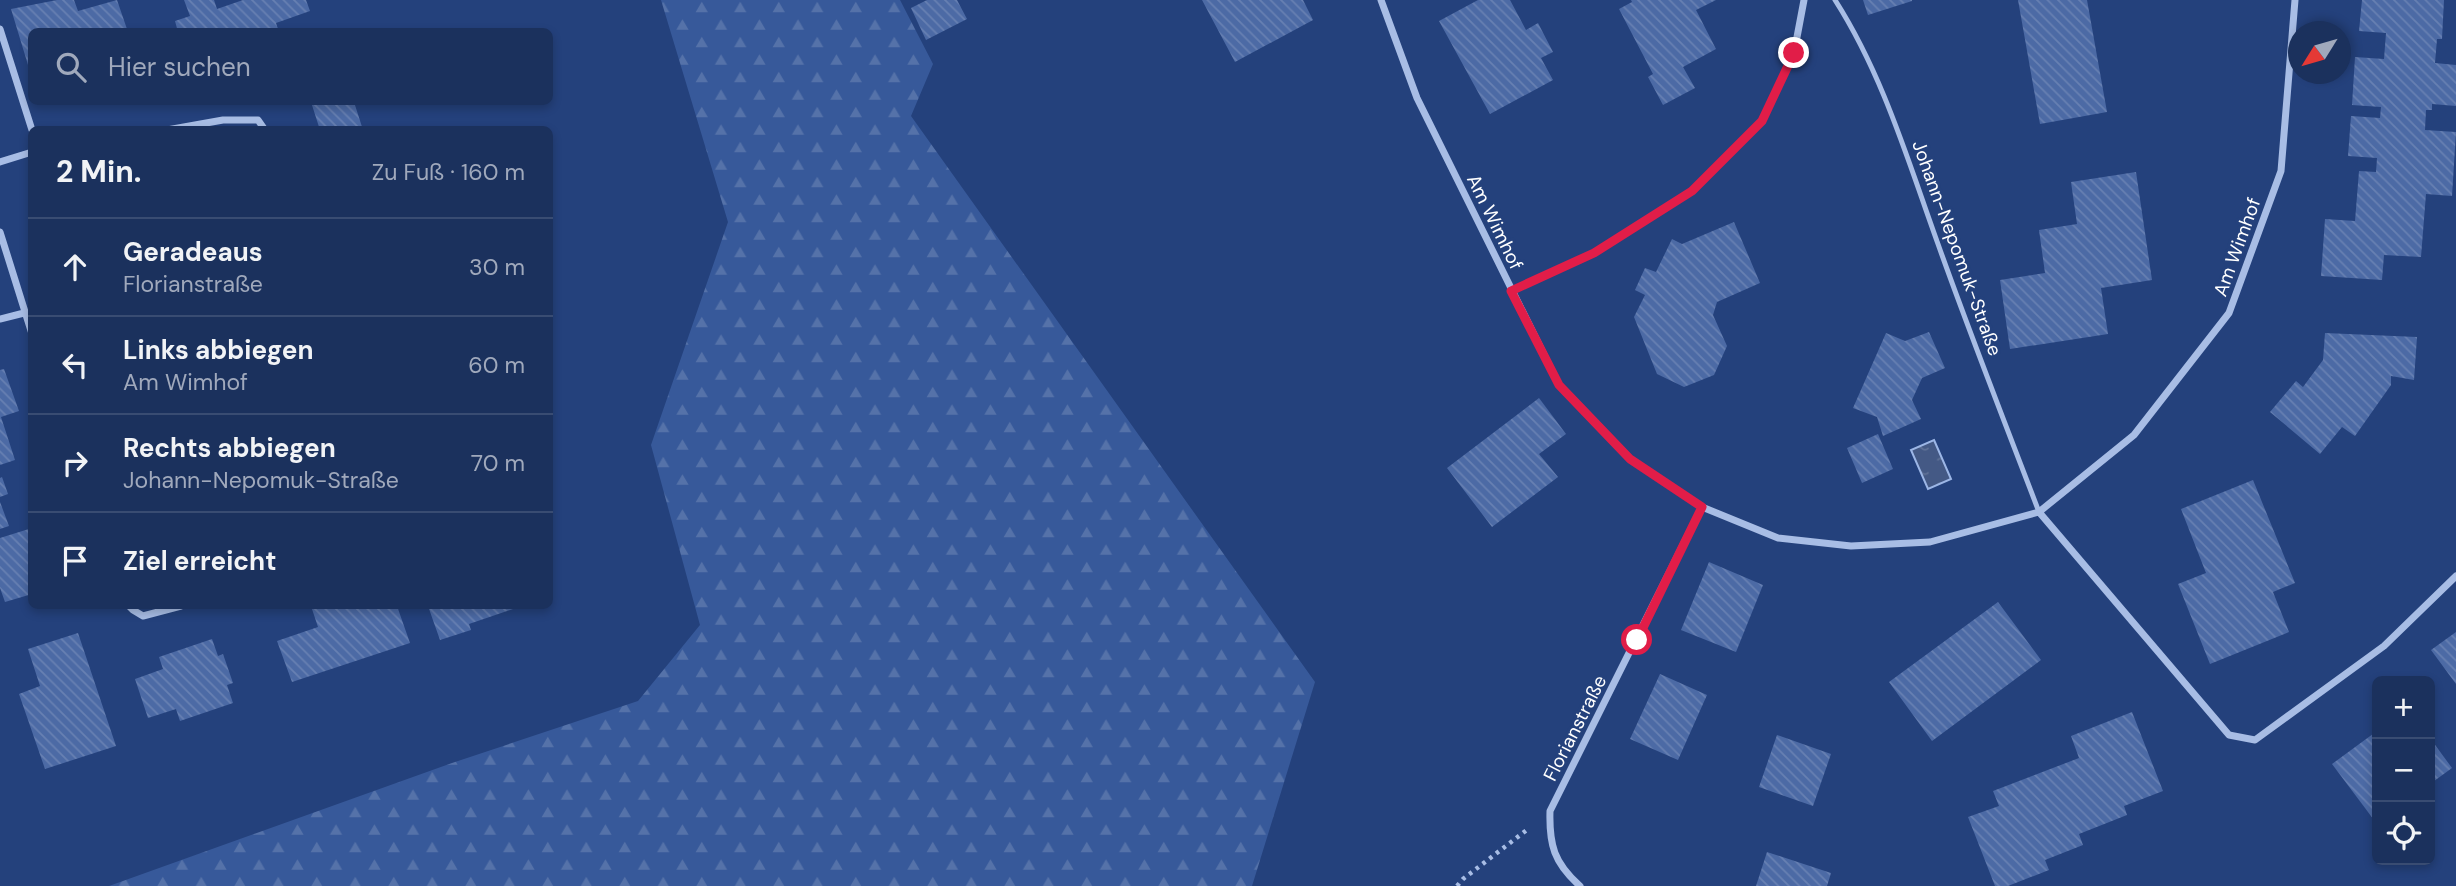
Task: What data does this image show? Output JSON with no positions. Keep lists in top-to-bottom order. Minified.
{"streets":{"street":["Am Wimhof","Florianstraße"],"lane":["Johann-Nepomuk-Straße"]},"crossings":[["Am Wimhof","Johann-Nepomuk-Straße"],["Am Wimhof","Florianstraße"]],"north":"bottom left","page":{"search":"Hier suchen","heading":["2 Min.","Zu Fuß · 160 m"],"list":[["Geradeaus","Florianstraße","30 m"],["Links abbiegen","Am Wimhof","60 m"],["Rechts abbiegen","Johann-Nepomuk-Straße","70 m"],"Ziel erreicht"],"map_buttons":["+","−"]}}
